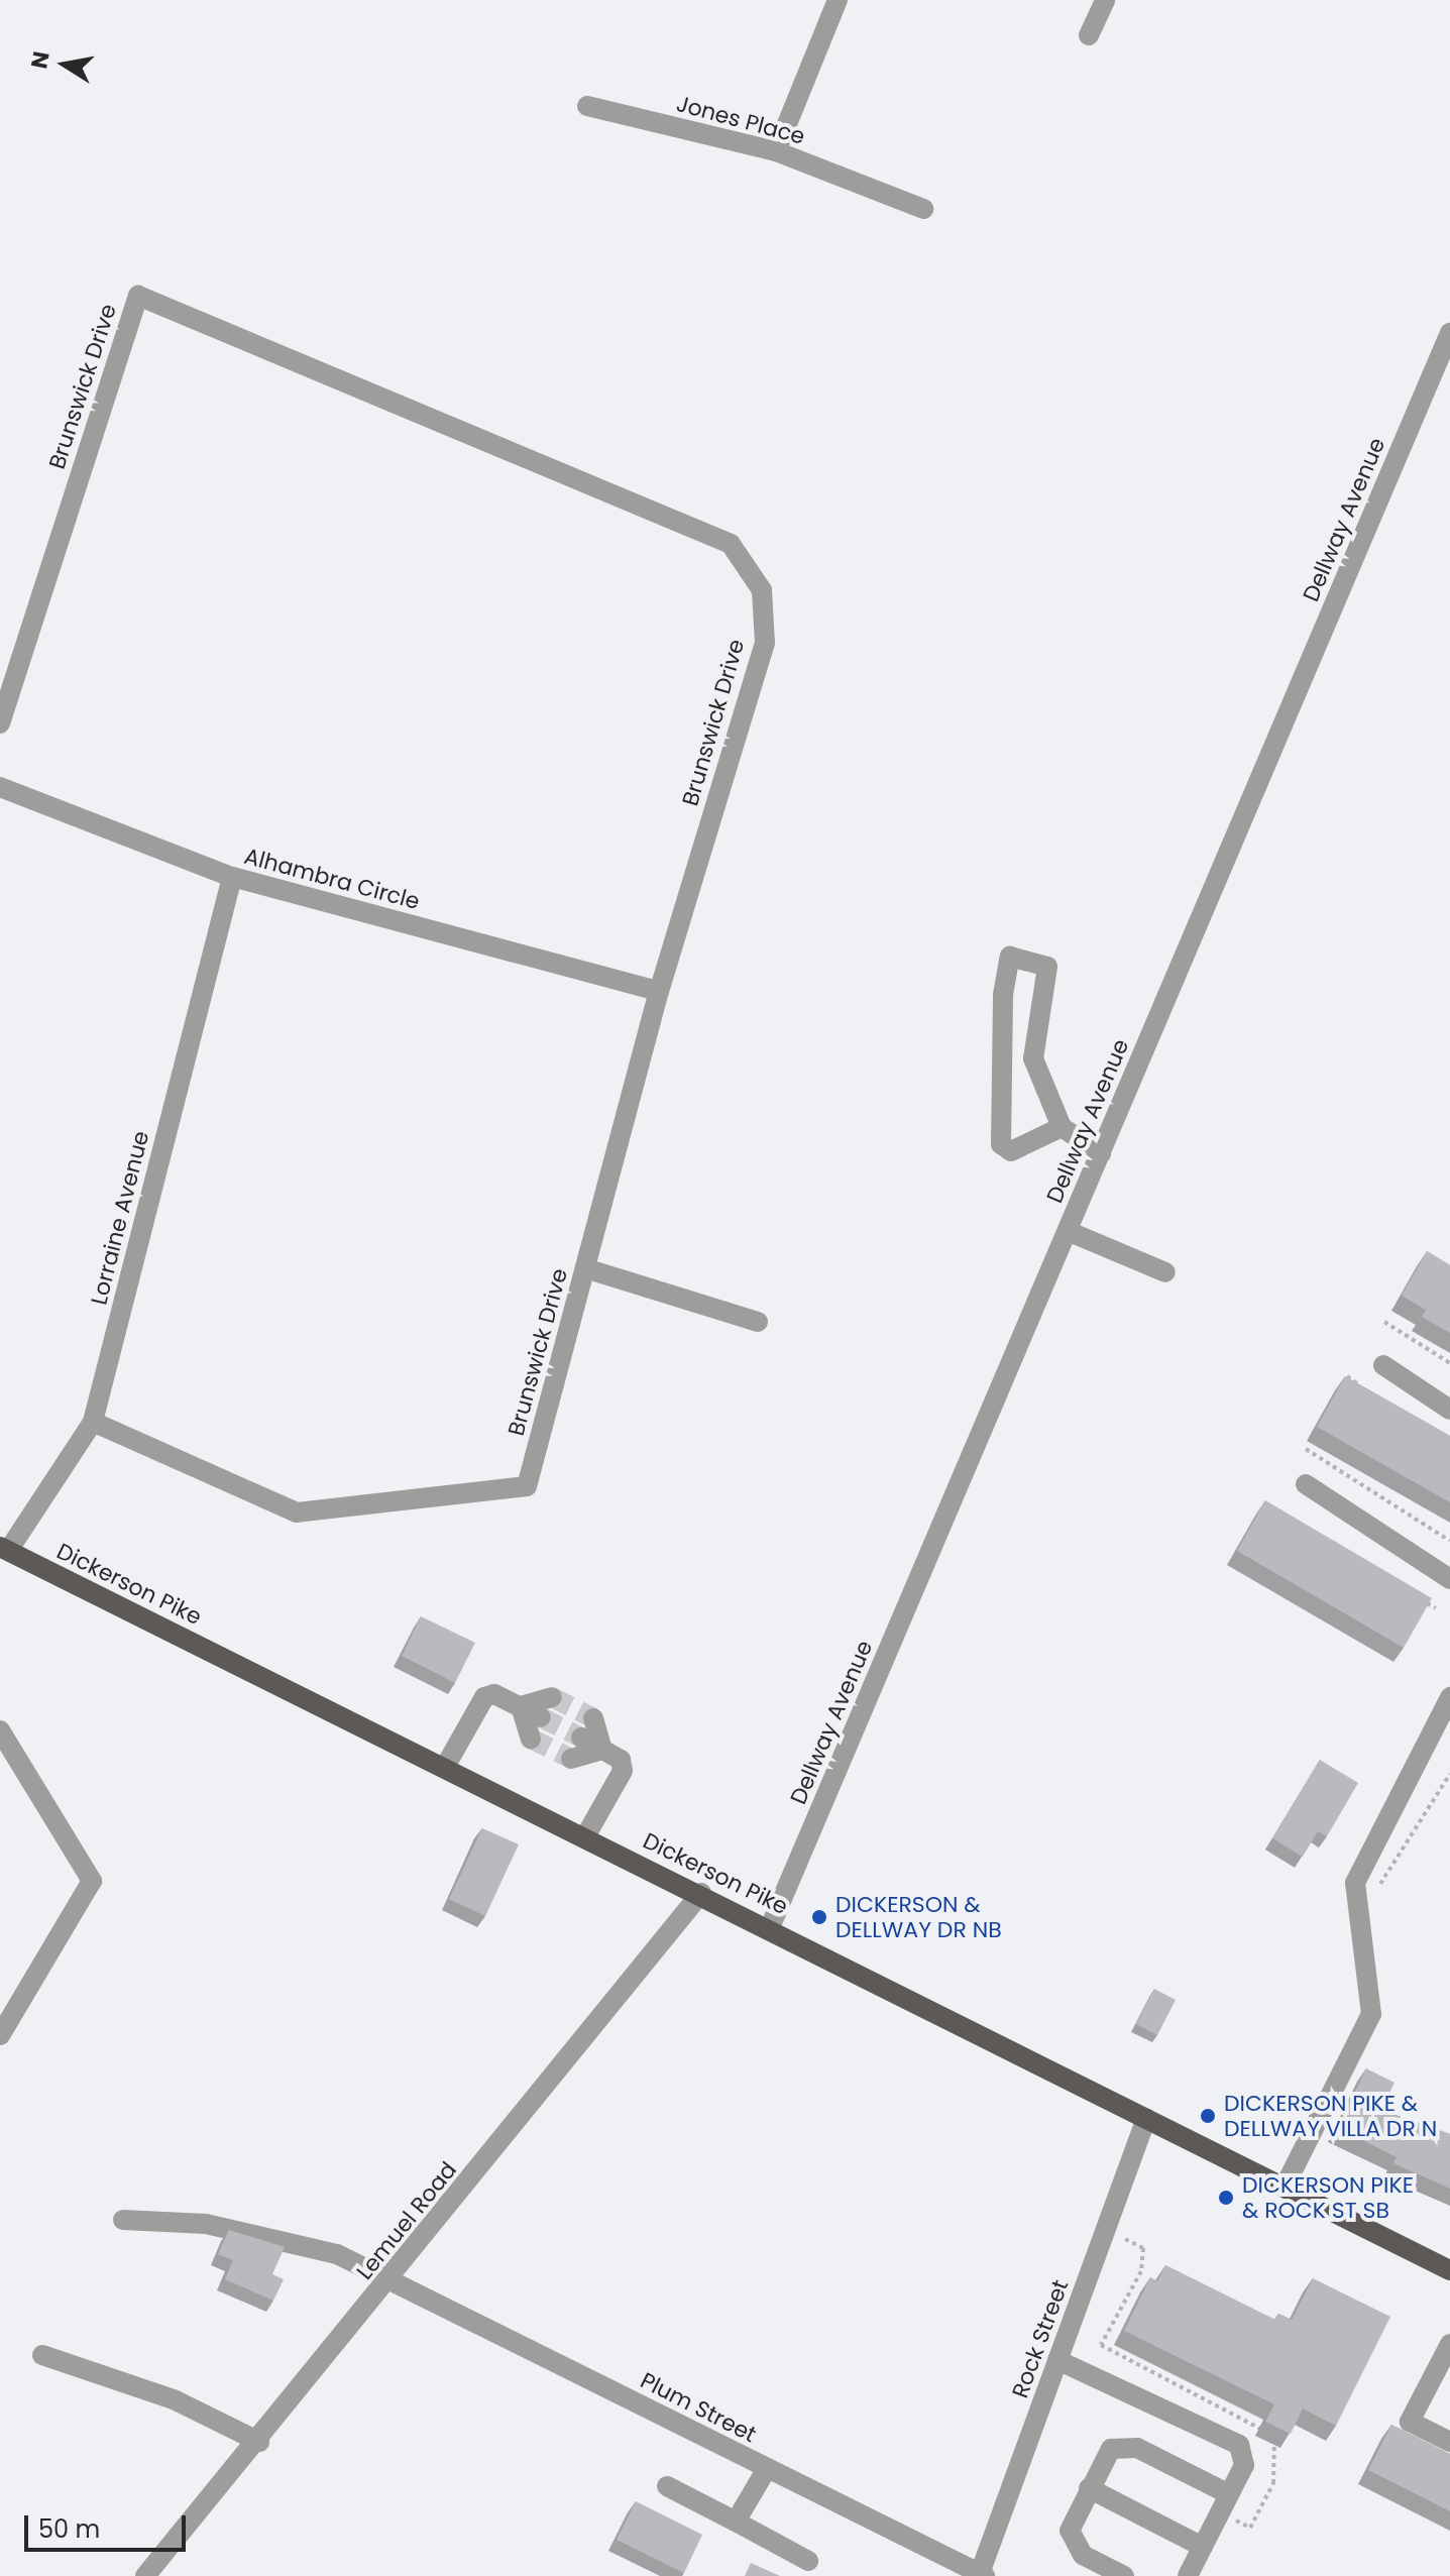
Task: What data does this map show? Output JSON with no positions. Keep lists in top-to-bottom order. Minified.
{"streets":{"main road":["Dickerson Pike"],"street":["Jones Place","Brunswick Drive","Dellway Avenue","Alhambra Circle","Lorraine Avenue","Lemuel Road","Rock Street","Plum Street"]},"crossings":[["Brunswick Drive","Alhambra Circle"],["Brunswick Drive","Lorraine Avenue"],["Dellway Avenue","Dickerson Pike"],["Alhambra Circle","Lorraine Avenue"],["Lorraine Avenue","Dickerson Pike"],["Dickerson Pike","Lemuel Road"],["Dickerson Pike","Rock Street"],["Lemuel Road","Plum Street"],["Rock Street","Plum Street"]],"places":["DICKERSON & DELLWAY DR NB","DICKERSON PIKE & DELLWAY VILLA DR N","DICKERSON PIKE & ROCK ST SB"],"scale_bar":"50 m","north":"left"}
